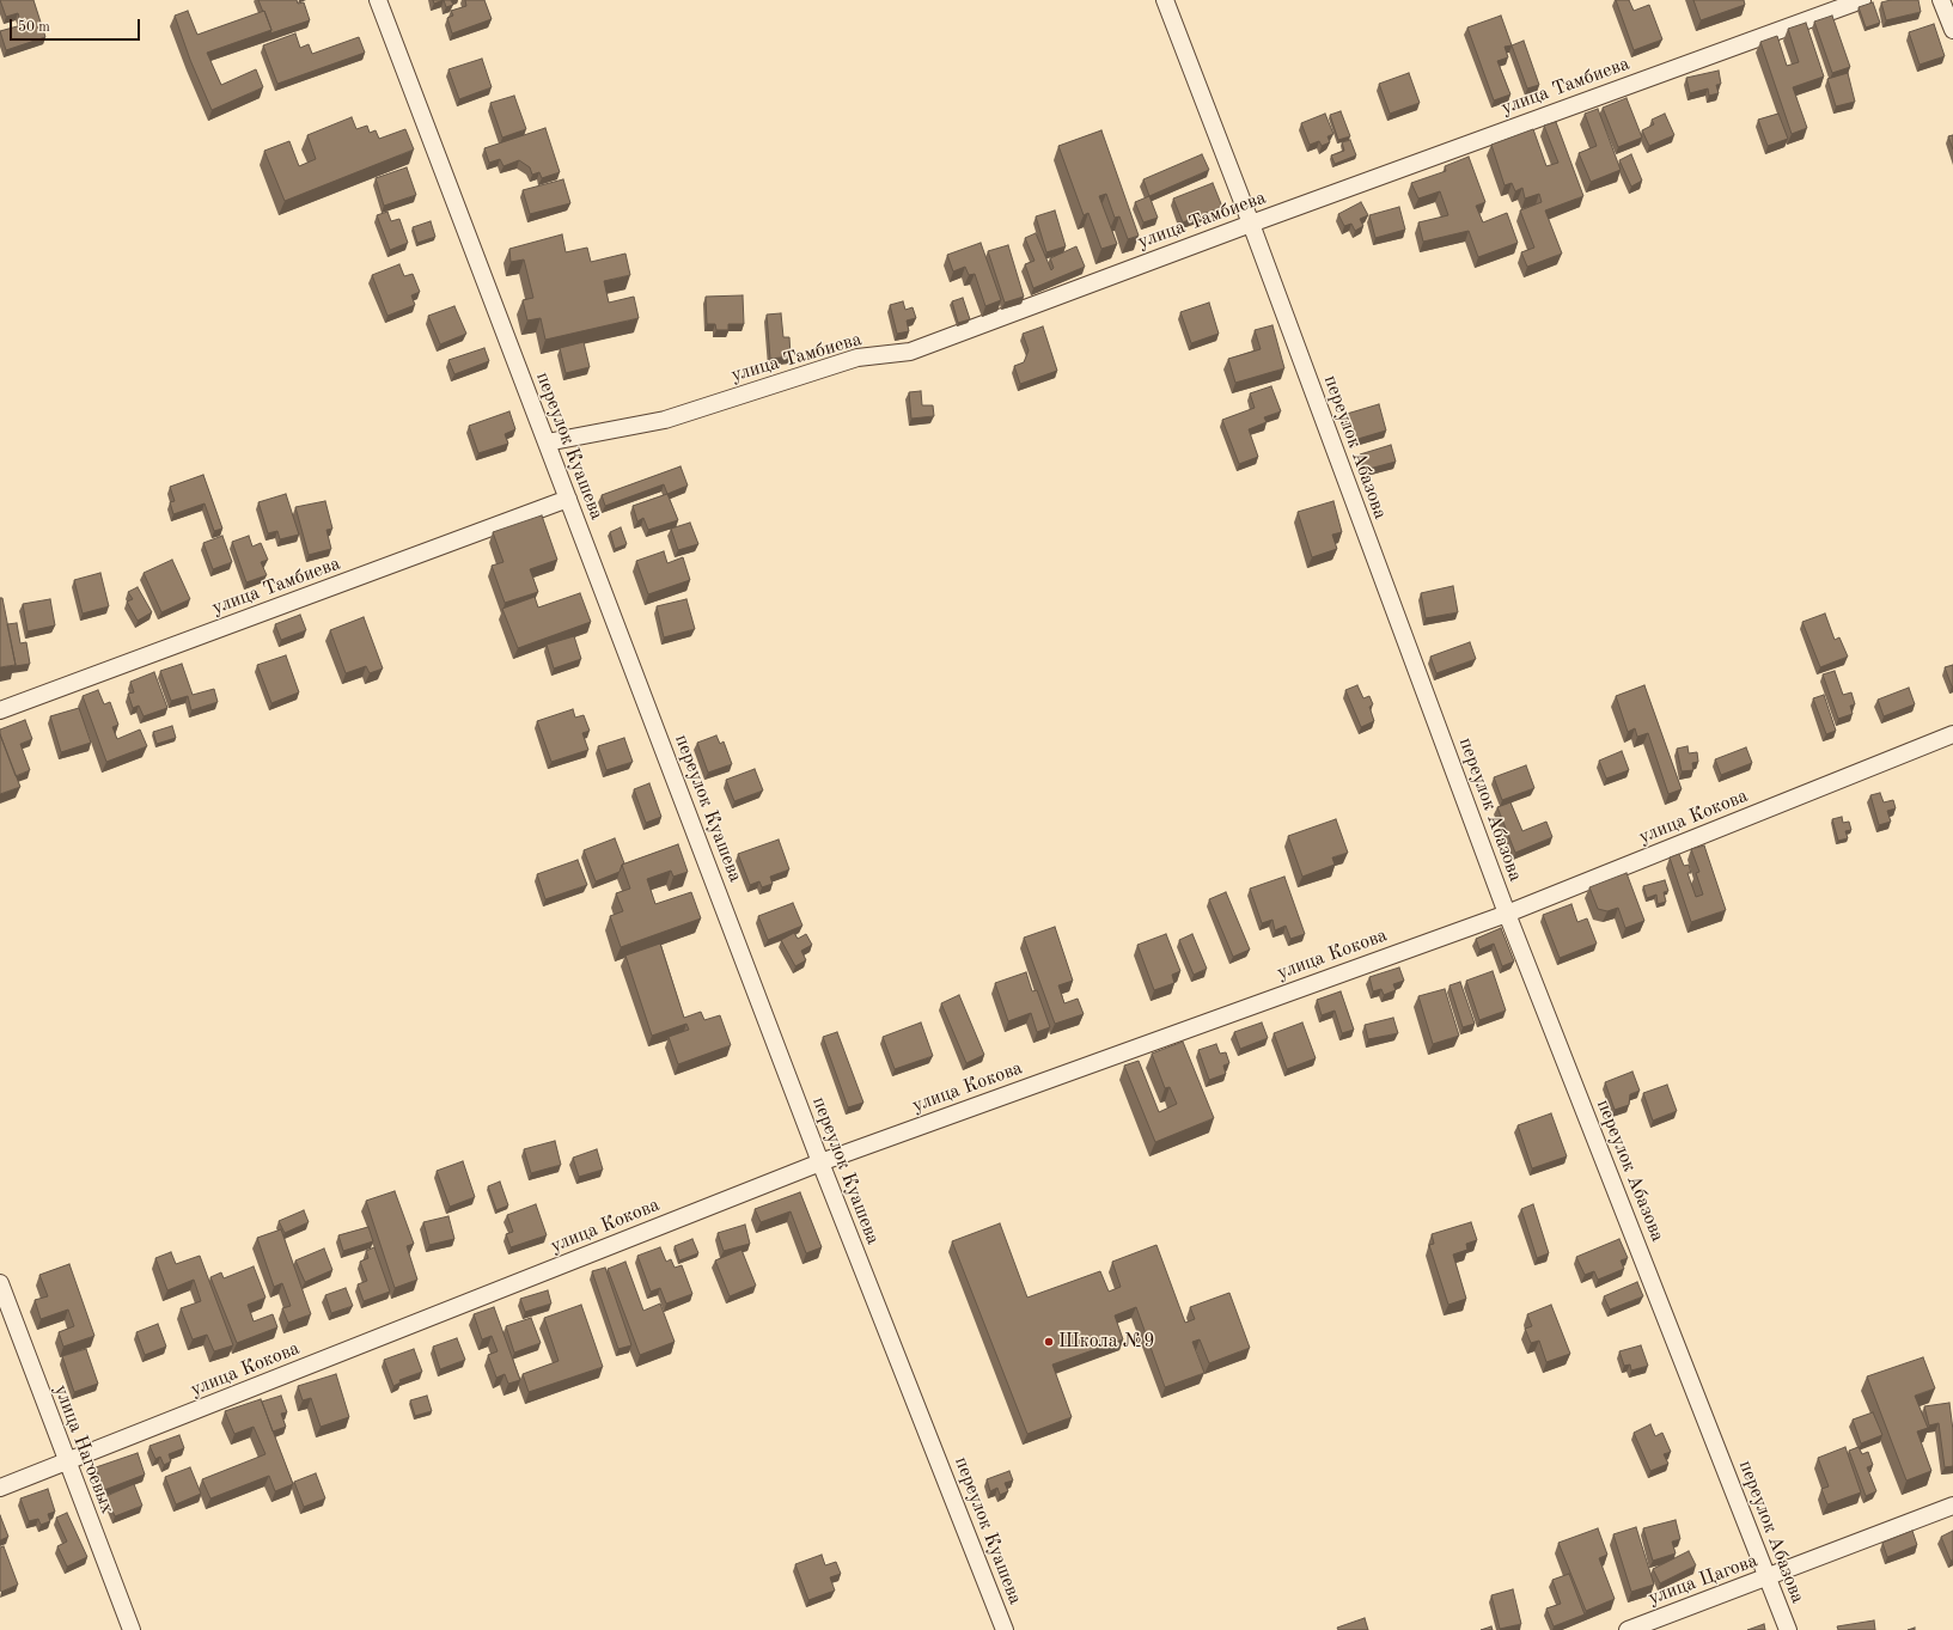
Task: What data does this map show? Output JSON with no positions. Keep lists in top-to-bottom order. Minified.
{"streets":{"street":["улица Тамбиева","переулок Куашева","переулок Абазова","улица Кокова","улица Нагоевых","улица Цагова"]},"crossings":[["улица Тамбиева","переулок Куашева"],["улица Тамбиева","переулок Абазова"],["переулок Куашева","улица Кокова"],["переулок Абазова","улица Кокова"],["переулок Абазова","улица Цагова"],["улица Кокова","улица Нагоевых"]],"places":["Школа №9"],"scale_bar":"50 m"}
